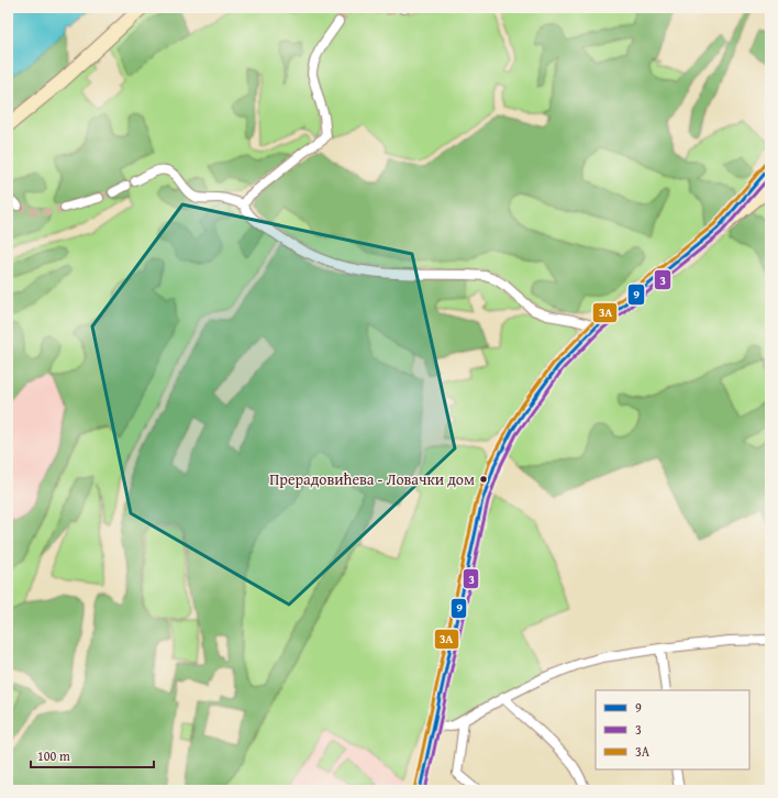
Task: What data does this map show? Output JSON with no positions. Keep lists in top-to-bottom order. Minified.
{"places":["Прерадовићева - Ловачки дом"],"lines":["transit line 3A","transit line 9","transit line 3"],"legend":["9","3","3A"],"scale_bar":"100 m"}
